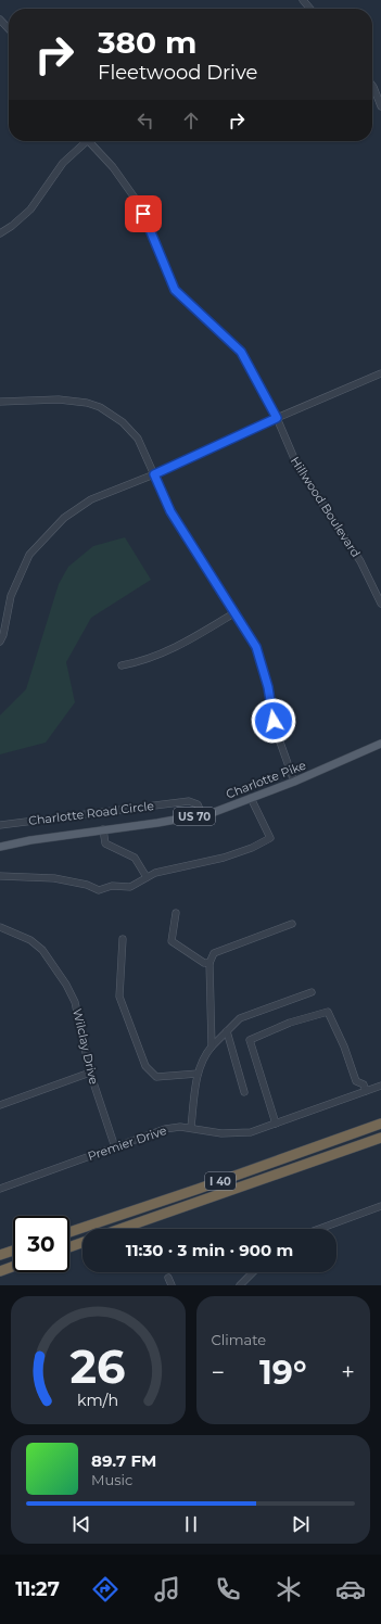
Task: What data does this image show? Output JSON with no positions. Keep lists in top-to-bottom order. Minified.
{"streets":{"highway":["I 40"],"main road":["Charlotte Pike","US 70"],"street":["Hillwood Boulevard","Charlotte Road Circle","Wilclay Drive","Premier Drive"]},"crossings":[["Charlotte Pike","Charlotte Road Circle"],["Wilclay Drive","Premier Drive"]],"page":{"turn":["380 m","Fleetwood Drive"],"limit":"30","trip":"11:30 · 3 min · 900 m","tile":"Climate","heat":["−","19°","+"],"song":["89.7 FM","Music"],"tabs":"11:27","gauge":["26","km/h"]}}
